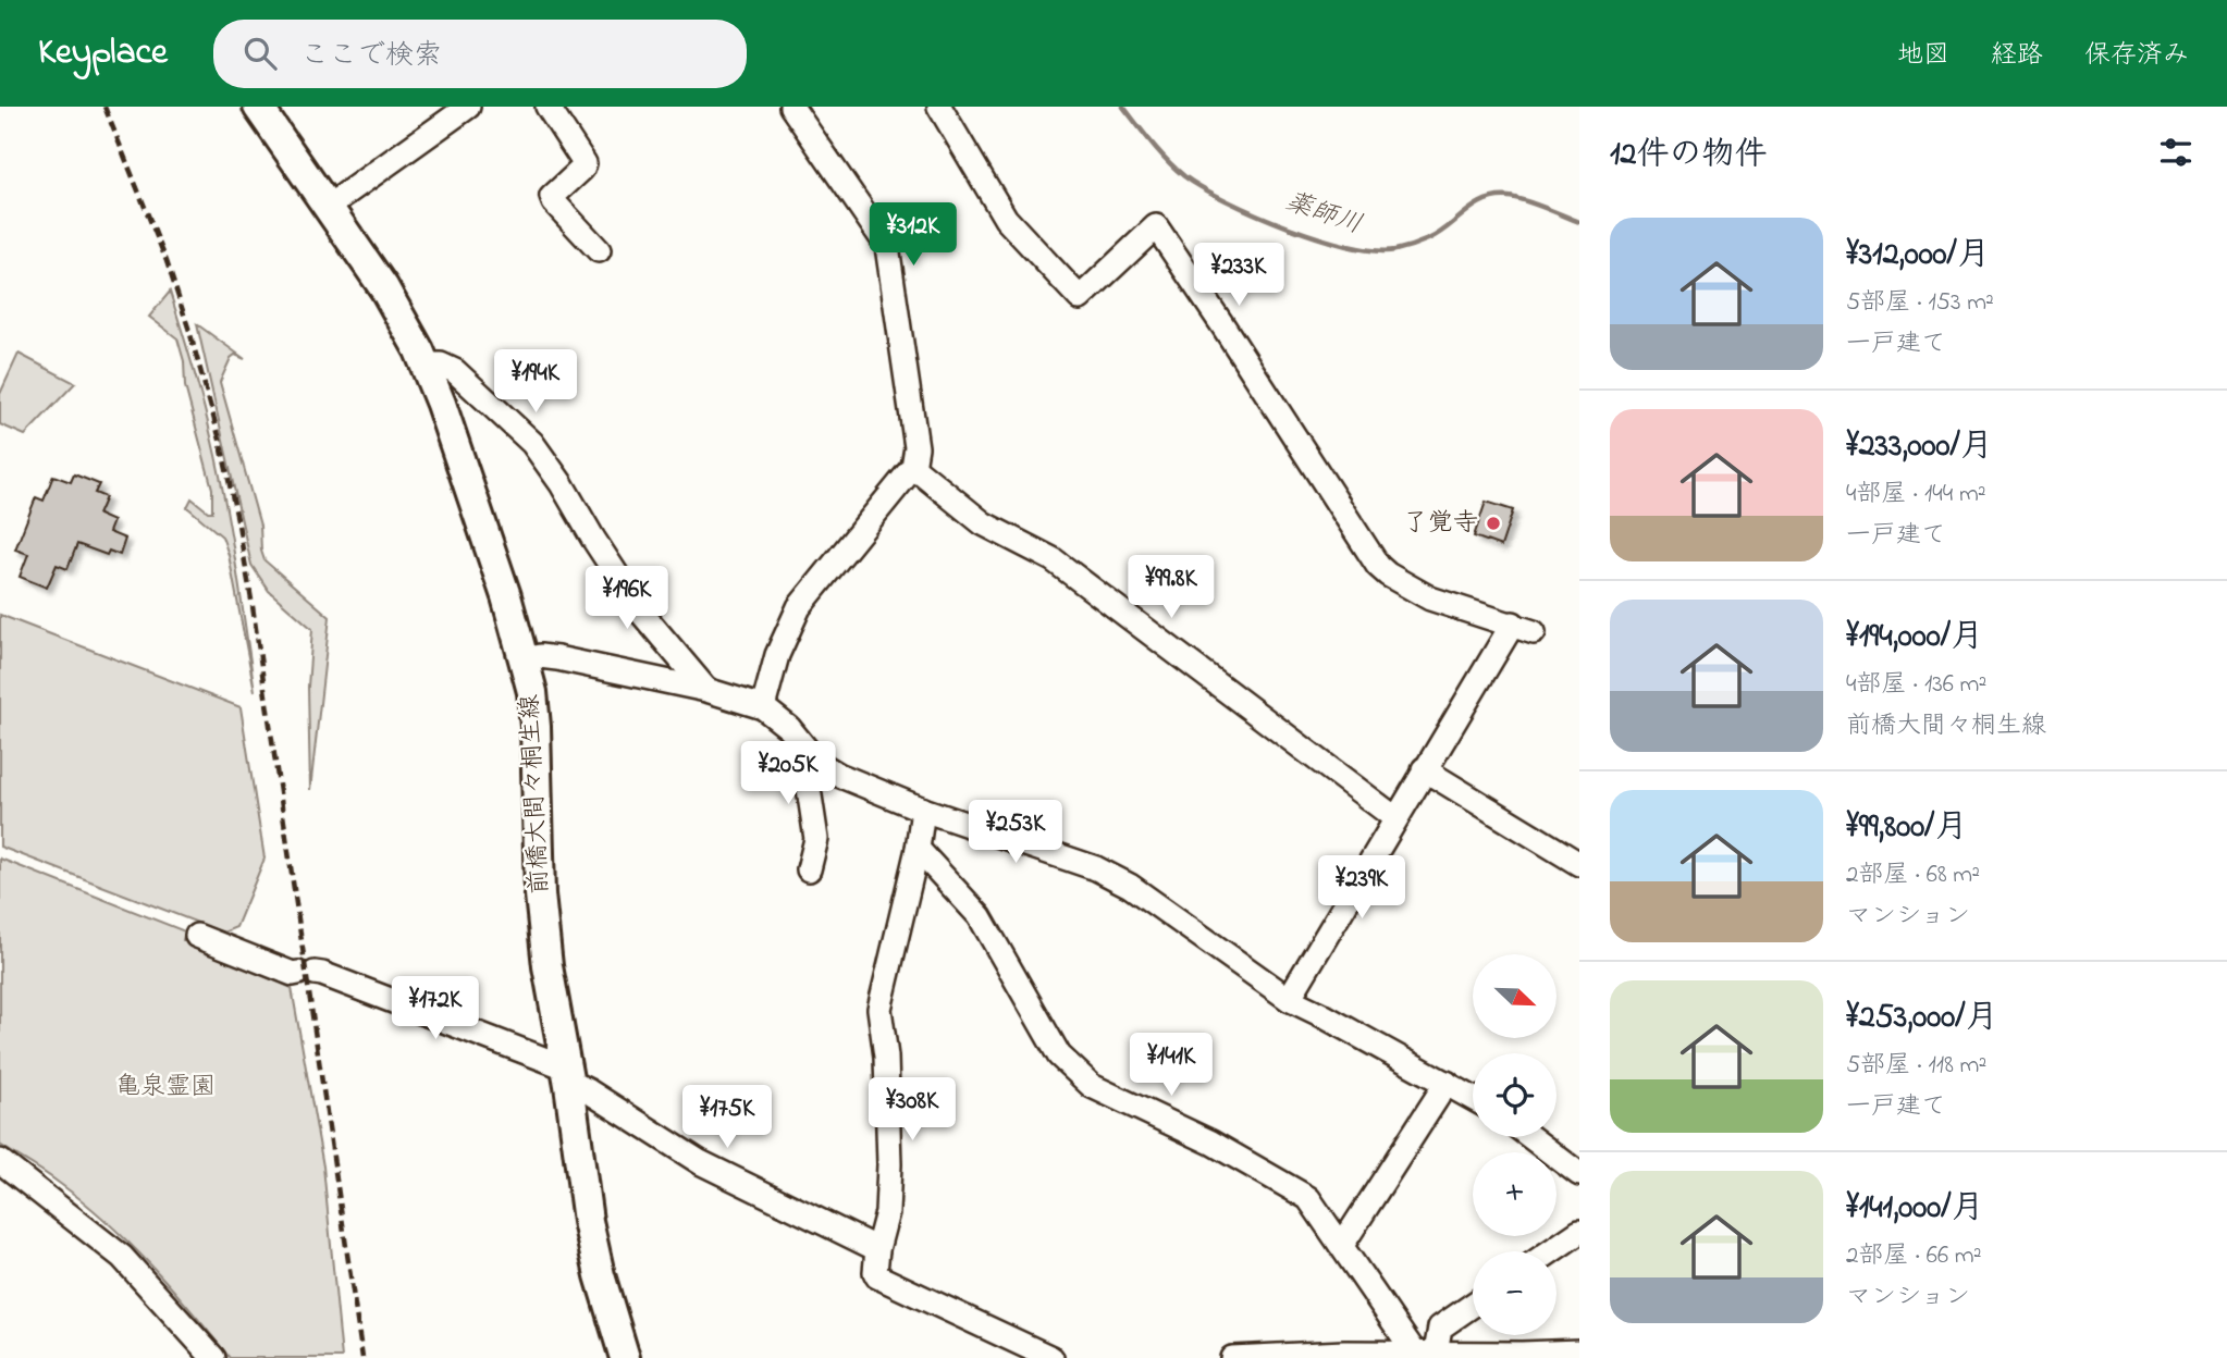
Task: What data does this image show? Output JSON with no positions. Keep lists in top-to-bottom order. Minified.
{"streets":{"main road":["前橋大間々桐生線"]},"water":["薬師川"],"parks":["亀泉霊園"],"places":["了覚寺"],"north":"bottom right","page":{"header":"Keyplace","search":"ここで検索","nav":["地図","経路","保存済み"],"heading":"12件の物件","list":[{"name":"¥312,000/月","note":"5部屋 · 153 m² · 一戸建て"},{"name":"¥233,000/月","note":"4部屋 · 144 m² · 一戸建て"},{"name":"¥194,000/月","note":"4部屋 · 136 m² · 前橋大間々桐生線"},{"name":"¥99,800/月","note":"2部屋 · 68 m² · マンション"},{"name":"¥253,000/月","note":"5部屋 · 118 m² · 一戸建て"},{"name":"¥141,000/月","note":"2部屋 · 66 m² · マンション"}],"price":["¥312K","¥233K","¥194K","¥99.8K","¥196K","¥205K","¥253K","¥239K","¥172K","¥141K","¥308K","¥175K"],"map_buttons":["+","−"]}}
